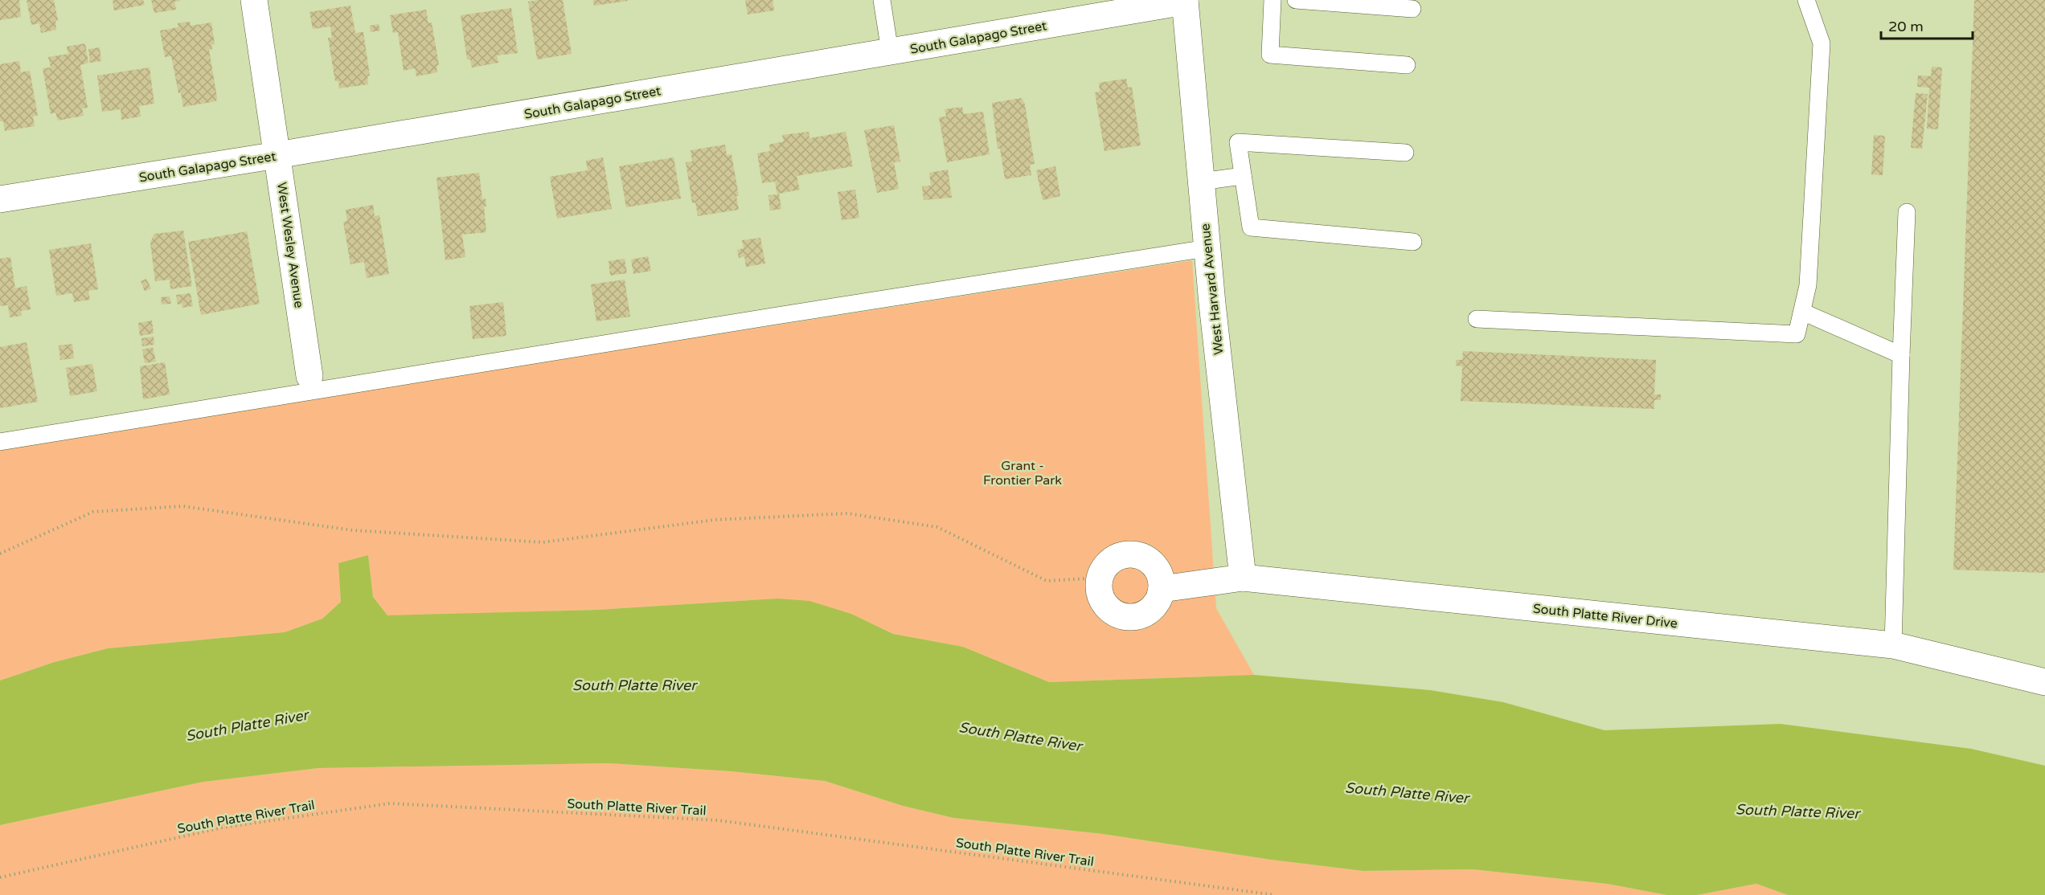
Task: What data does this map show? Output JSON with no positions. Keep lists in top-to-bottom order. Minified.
{"streets":{"street":["South Galapago Street","West Wesley Avenue","West Harvard Avenue","South Platte River Drive"],"path":["South Platte River Trail"]},"crossings":[["South Galapago Street","West Wesley Avenue"],["South Galapago Street","West Harvard Avenue"],["West Harvard Avenue","South Platte River Drive"]],"water":["South Platte River"],"parks":["Grant - Frontier Park"],"scale_bar":"20 m"}
